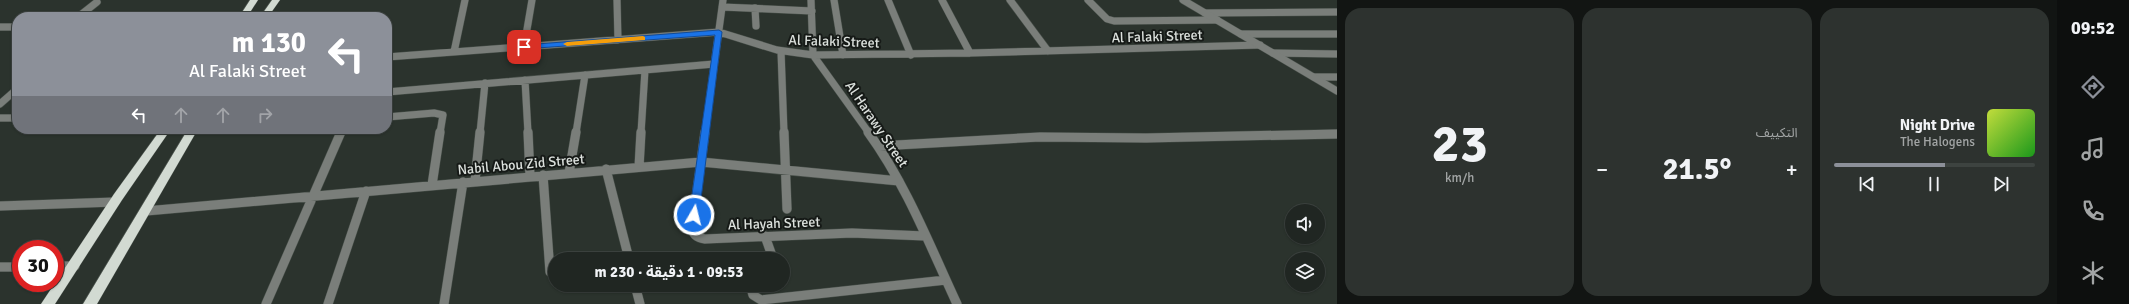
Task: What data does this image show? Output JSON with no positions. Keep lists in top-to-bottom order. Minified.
{"streets":{"street":["Al Falaki Street","Al Harawy Street","Nabil Abou Zid Street","Al Hayah Street"]},"crossings":[["Al Falaki Street","Al Harawy Street"],["Al Falaki Street","Al Hayah Street"],["Al Harawy Street","Nabil Abou Zid Street"],["Al Harawy Street","Al Hayah Street"],["Nabil Abou Zid Street","Al Hayah Street"]],"page":{"tabs":"09:52","tile":["التكييف",["23","km/h"]],"turn":["130 m","Al Falaki Street"],"song":["Night Drive","The Halogens"],"heat":["−","21.5°","+"],"limit":"30","trip":"09:53 · 1 دقيقة · 230 m"}}
